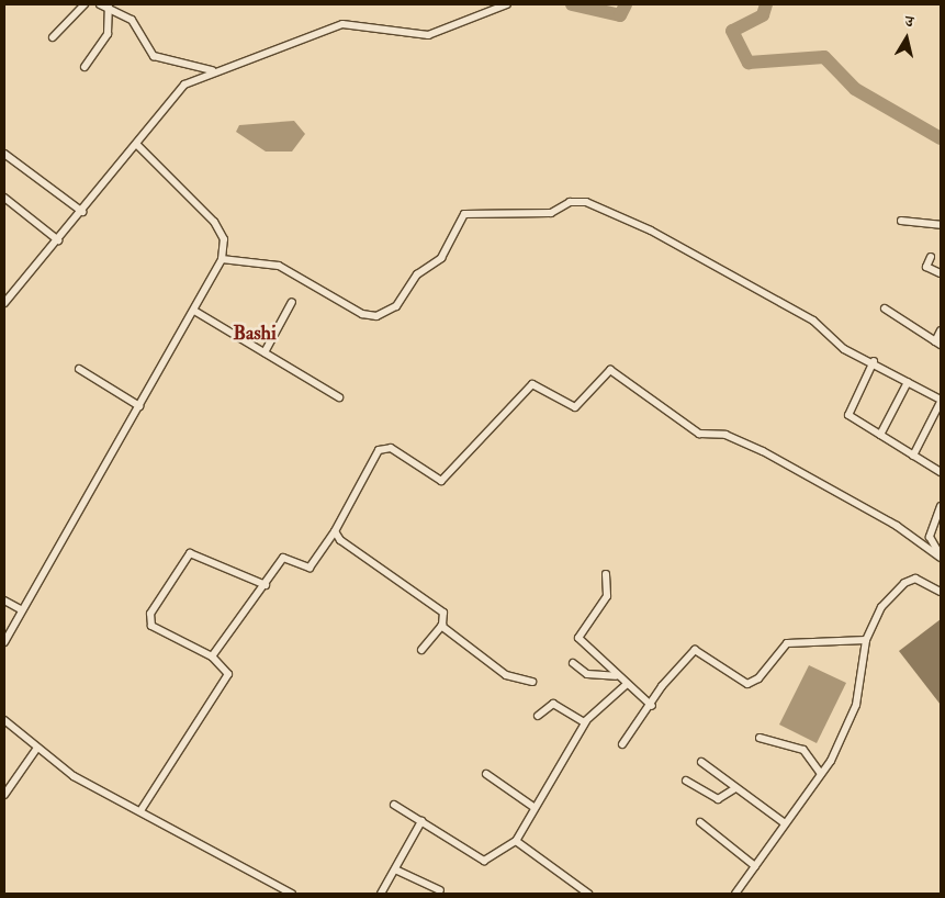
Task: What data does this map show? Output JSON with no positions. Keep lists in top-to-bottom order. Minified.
{"districts":["Bashi"],"north":"top"}
